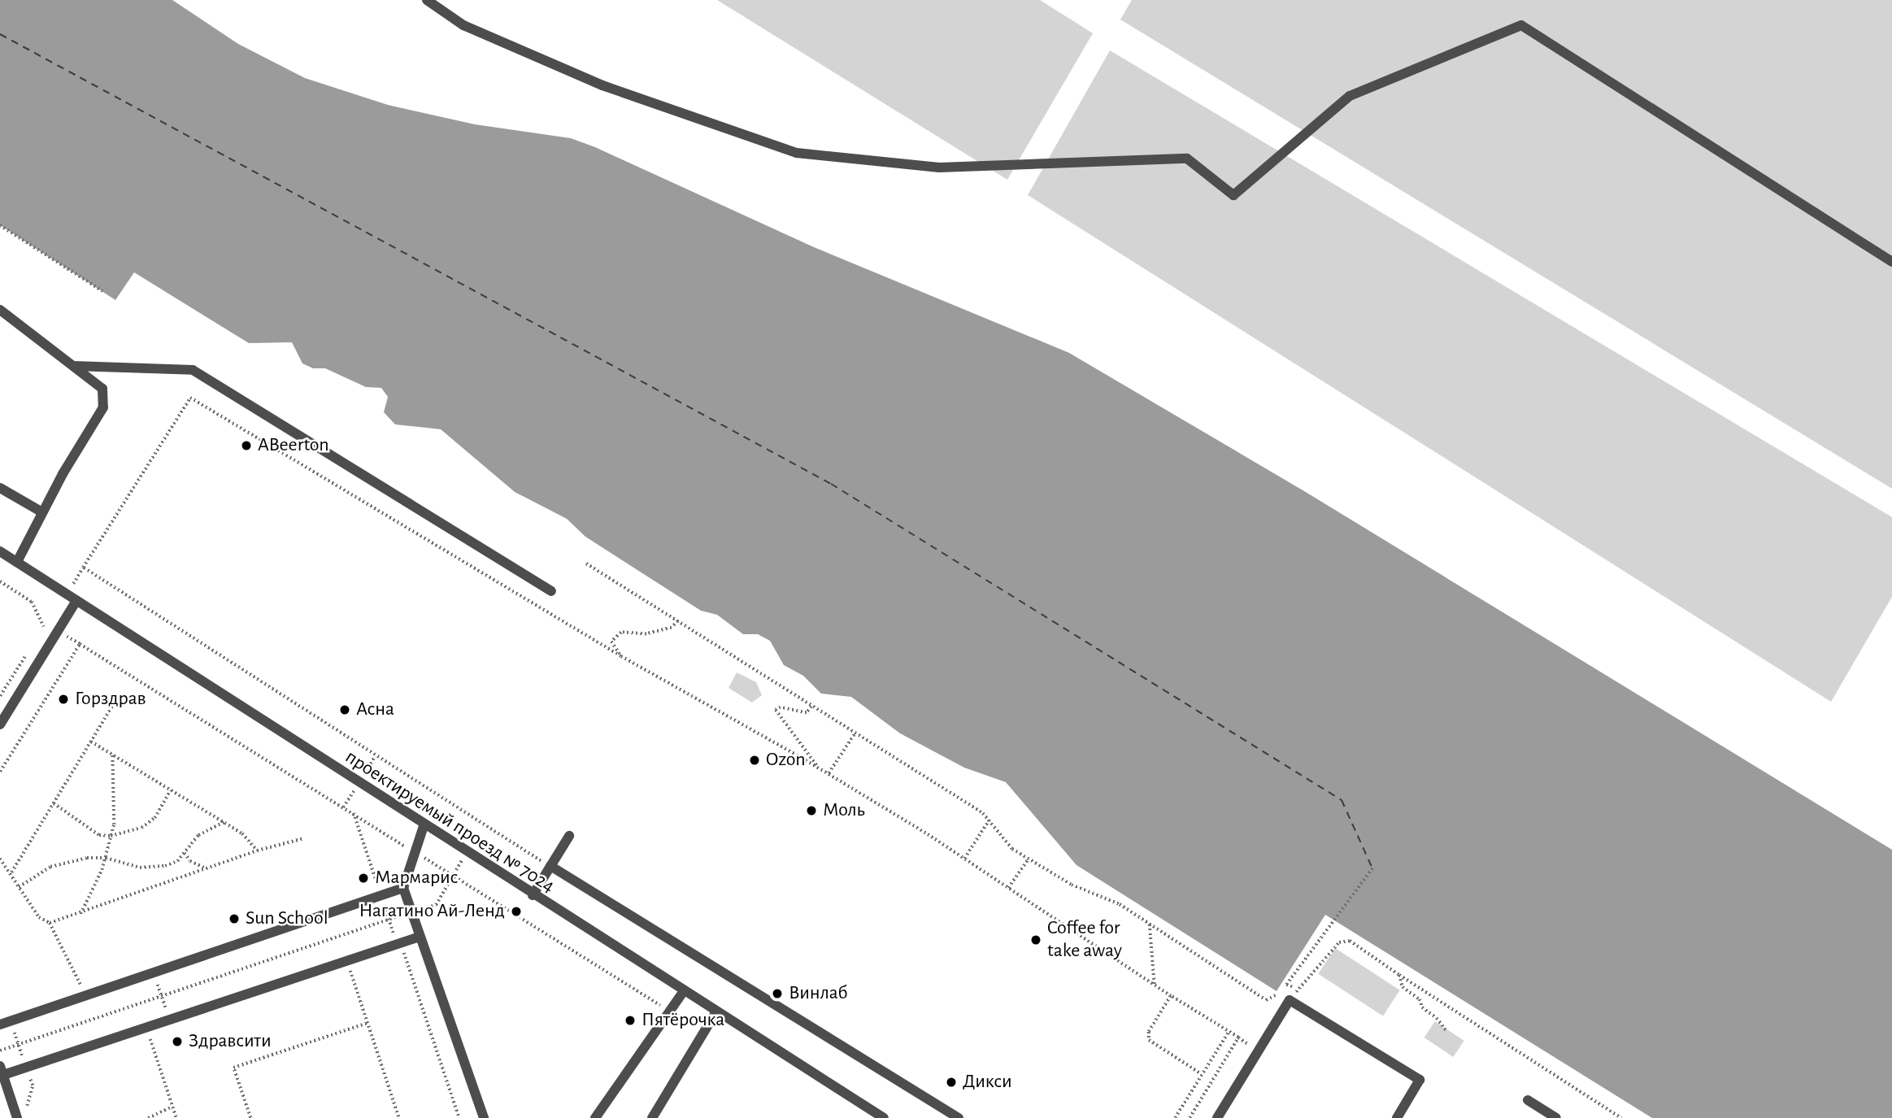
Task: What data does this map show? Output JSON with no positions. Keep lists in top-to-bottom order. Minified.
{"streets":{"street":["проектируемый проезд № 7024"]},"places":["ABeerton","Горздрав","Асна","Ozon","Моль","Мармарис","Нагатино Ай-Ленд","Sun School","Coffee for take away","Винлаб","Пятёрочка","Здравсити","Дикси"]}
